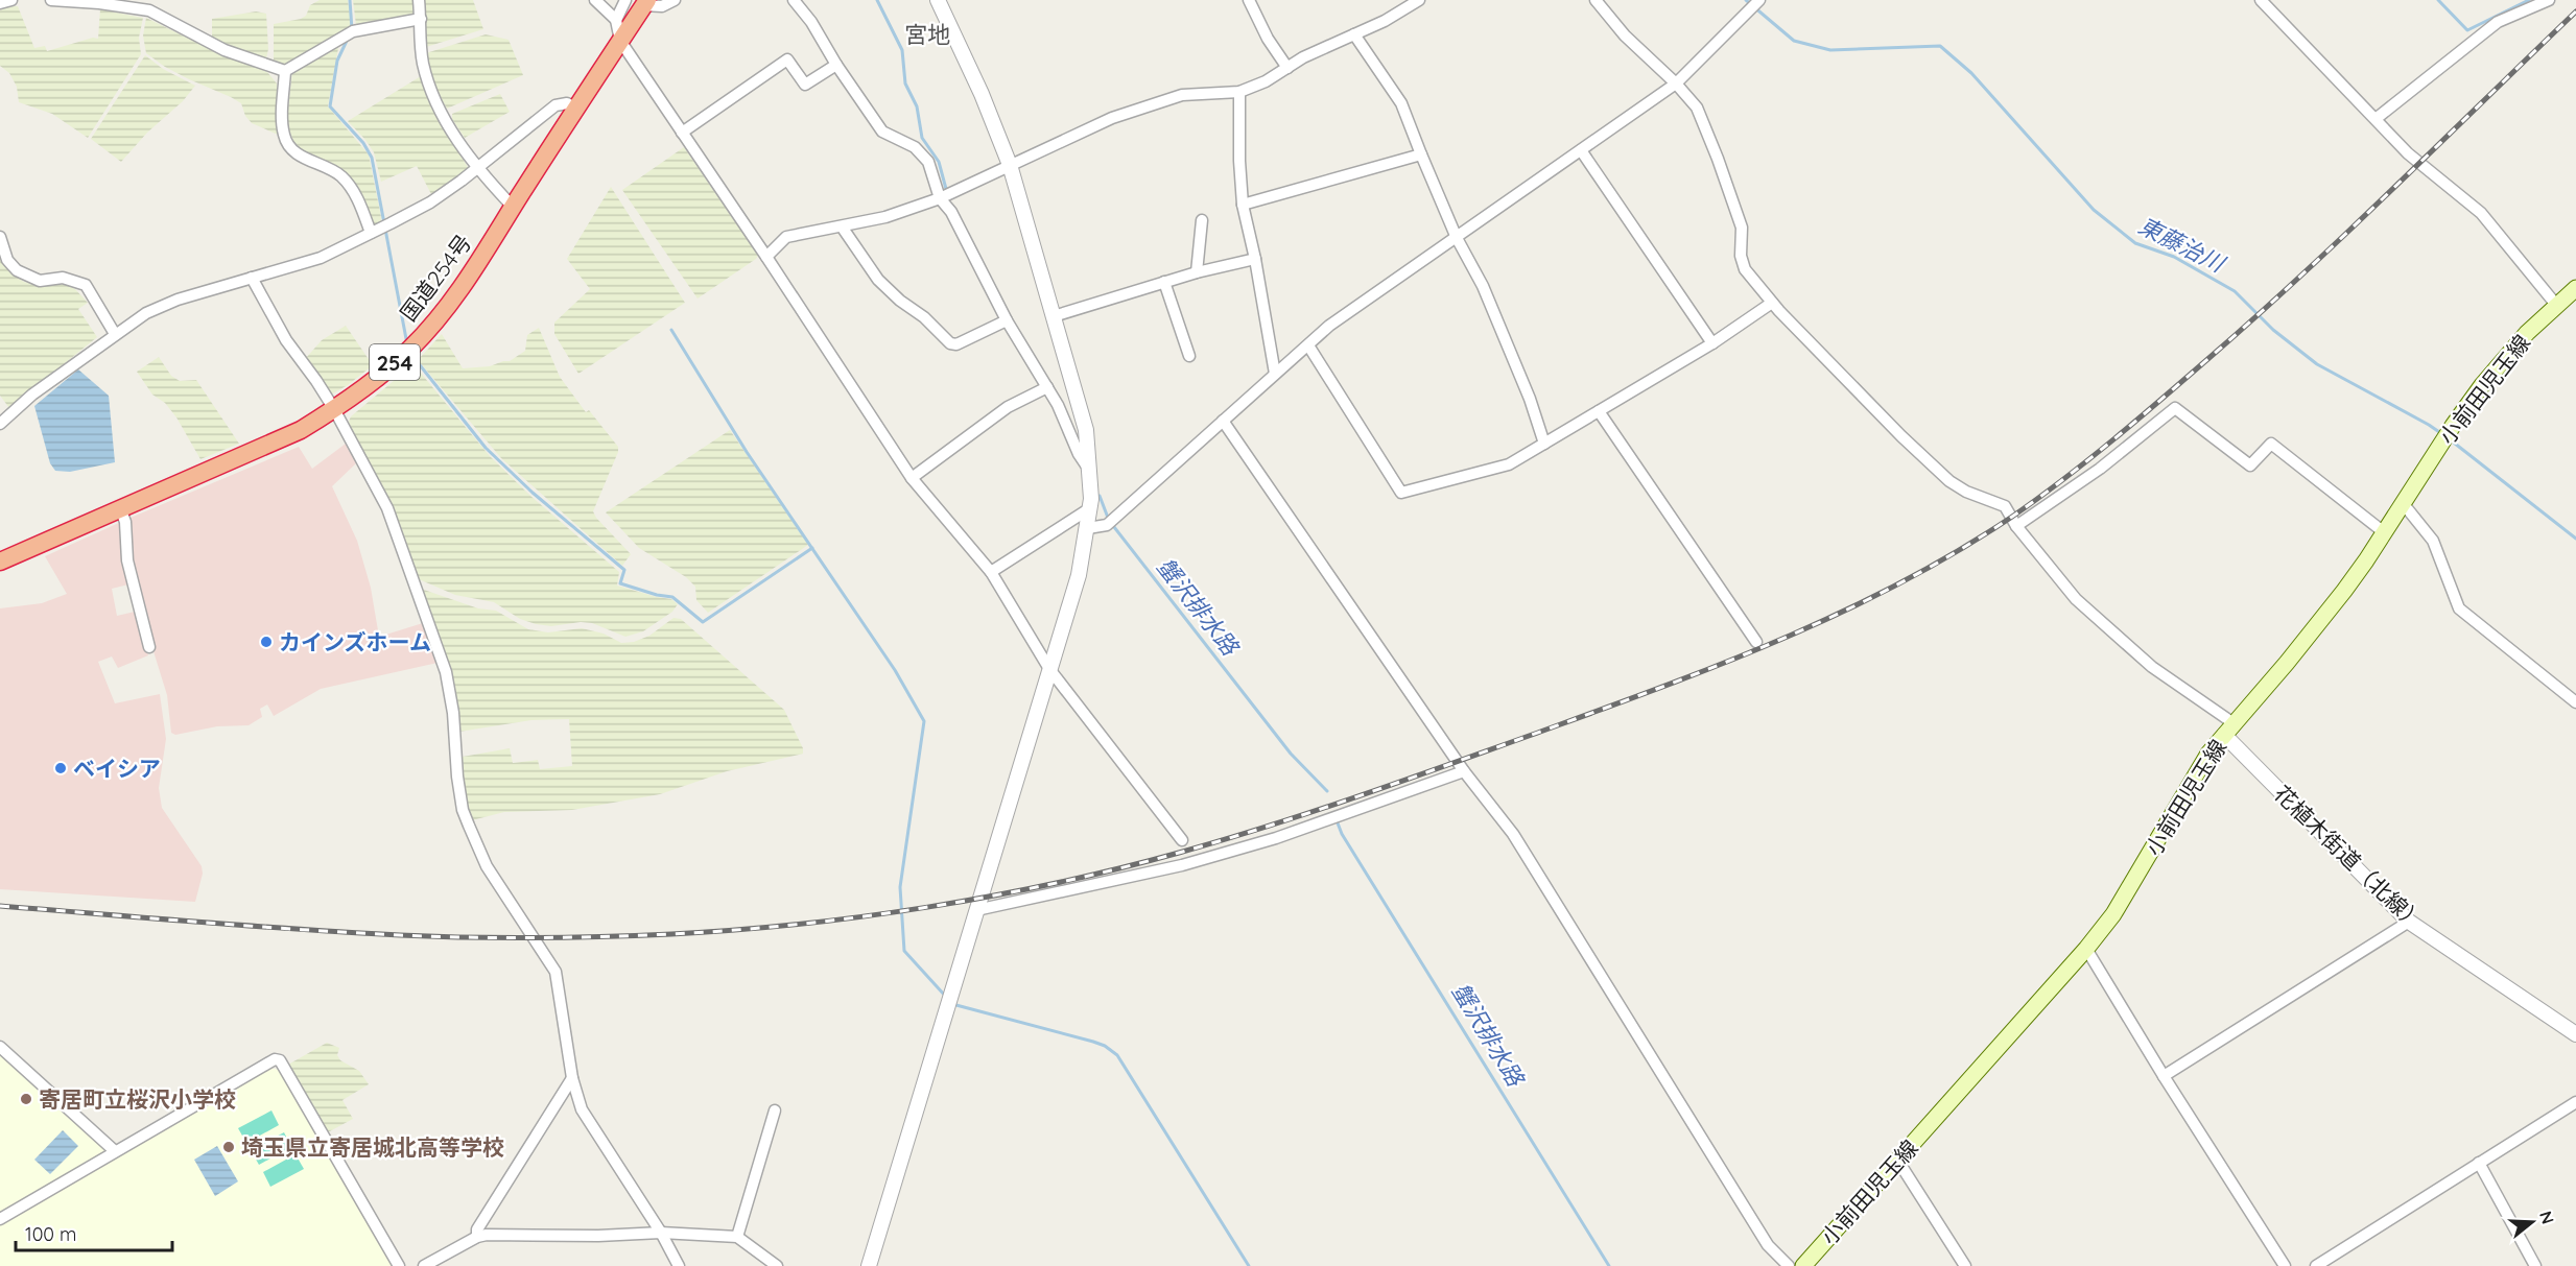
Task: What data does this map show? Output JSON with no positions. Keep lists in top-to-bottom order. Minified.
{"streets":{"highway":["国道254号","254"],"main road":["小前田児玉線"],"street":["花植木街道（北線）"]},"crossings":[["小前田児玉線","花植木街道（北線）"]],"districts":["宮地"],"water":["東藤治川","蟹沢排水路"],"places":["カインズホーム","ベイシア","寄居町立桜沢小学校","埼玉県立寄居城北高等学校"],"scale_bar":"100 m","north":"right"}
